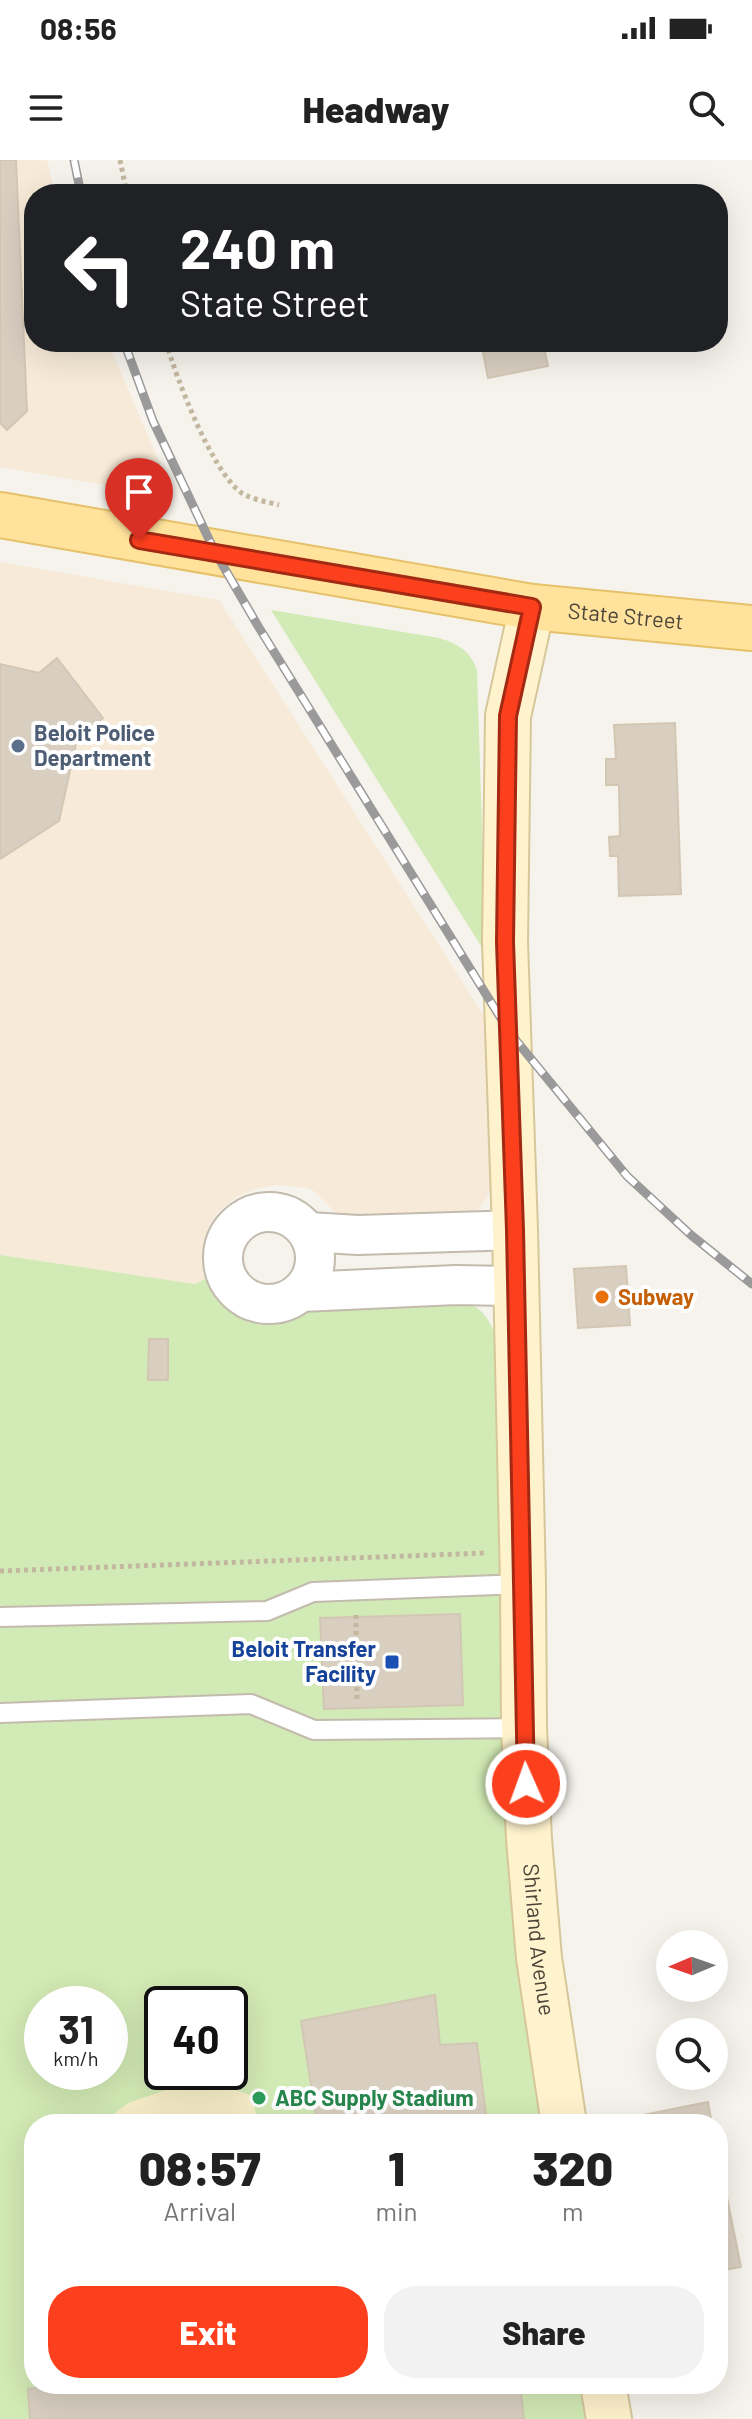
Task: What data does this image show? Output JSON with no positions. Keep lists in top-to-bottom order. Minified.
{"streets":{"main road":["State Street"],"street":["Shirland Avenue"]},"crossings":[["State Street","Shirland Avenue"]],"places":{"other":["Beloit Police Department","Subway","ABC Supply Stadium"],"transit":["Beloit Transfer Facility"]},"north":"left","page":{"status":"08:56","header":"Headway","turn":["240 m","State Street"],"speed":"31 km/h","limit":"40","eta":["08:57","Arrival","1","min","320","m"],"buttons":["Exit","Share"]}}
